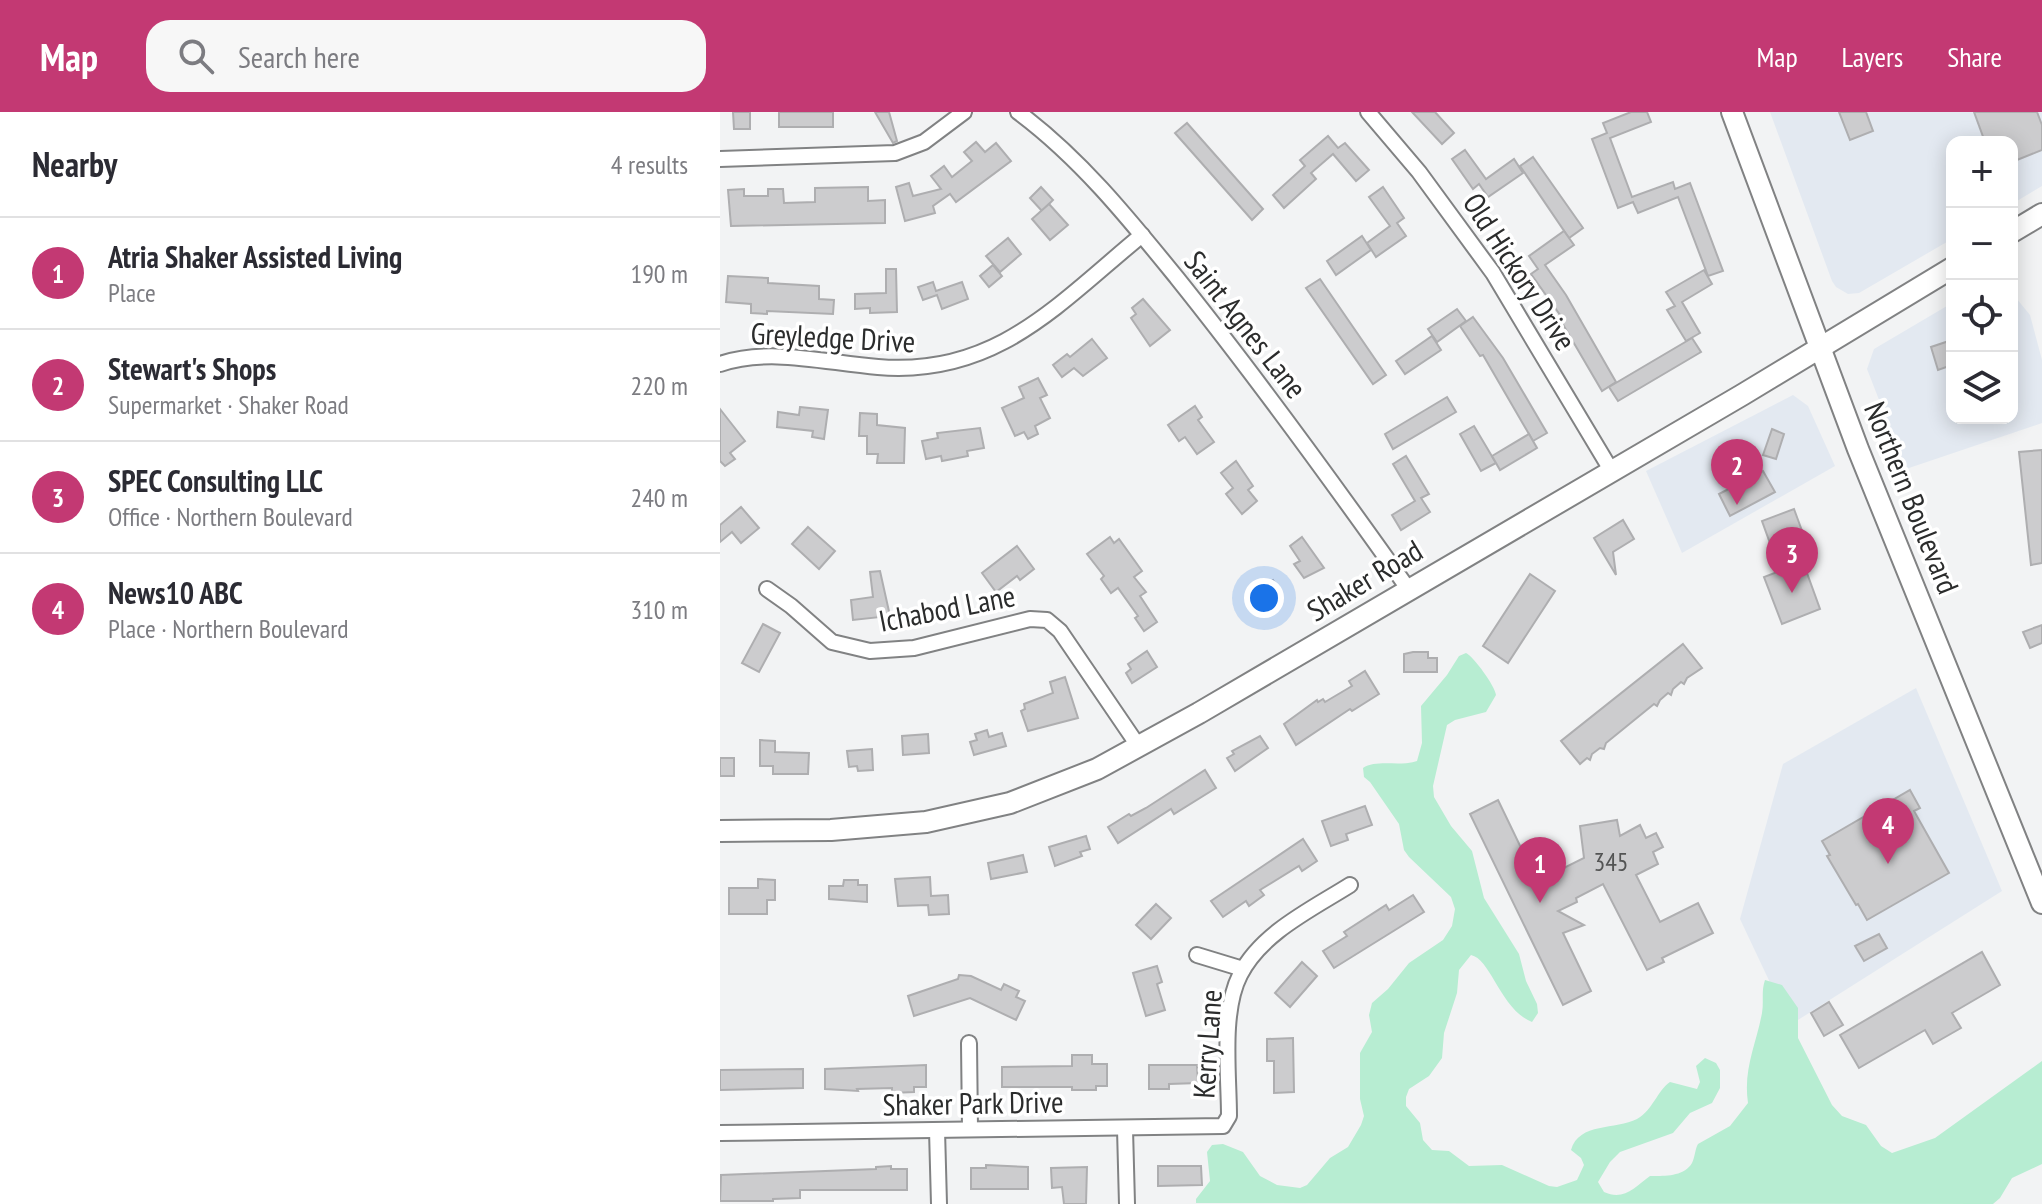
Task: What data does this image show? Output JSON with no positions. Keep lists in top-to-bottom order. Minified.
{"streets":{"main road":["Northern Boulevard","Shaker Road"],"street":["Old Hickory Drive","Saint Agnes Lane","Greyledge Drive","Ichabod Lane","Kerry Lane","Shaker Park Drive"]},"crossings":[["Old Hickory Drive","Shaker Road"],["Saint Agnes Lane","Greyledge Drive"],["Saint Agnes Lane","Shaker Road"],["Northern Boulevard","Shaker Road"],["Shaker Road","Ichabod Lane"],["Kerry Lane","Shaker Park Drive"]],"house_numbers":["345"],"page":{"header":"Map","search":"Search here","nav":["Map","Layers","Share"],"heading":["Nearby","4 results"],"map_buttons":["+","−"],"list":[{"mark":"1","name":"Atria Shaker Assisted Living","note":"Place","value":"190 m"},{"mark":"2","name":"Stewart's Shops","note":"Supermarket · Shaker Road","value":"220 m"},{"mark":"3","name":"SPEC Consulting LLC","note":"Office · Northern Boulevard","value":"240 m"},{"mark":"4","name":"News10 ABC","note":"Place · Northern Boulevard","value":"310 m"}],"pins":["2","3","4","1"]}}
